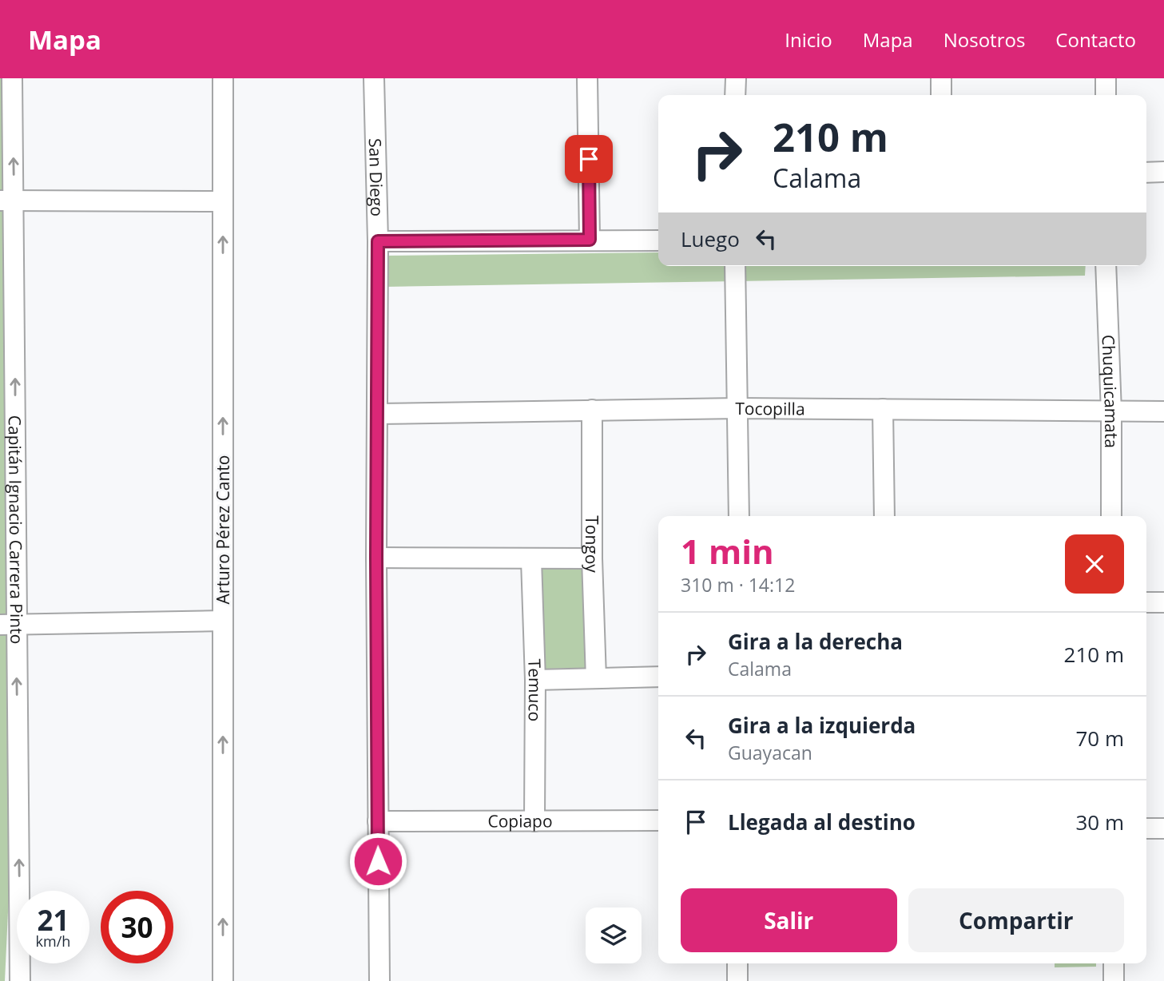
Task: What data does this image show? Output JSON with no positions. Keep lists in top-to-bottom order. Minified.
{"streets":{"street":["San Diego","Chuquicamata","Tocopilla","Capitán Ignacio Carrera Pinto","Arturo Pérez Canto","Tongoy","Temuco","Copiapo"]},"crossings":[["San Diego","Tocopilla"],["San Diego","Copiapo"],["Chuquicamata","Tocopilla"],["Tocopilla","Tongoy"],["Temuco","Copiapo"]],"one_way":["Capitán Ignacio Carrera Pinto","Arturo Pérez Canto"],"page":{"header":"Mapa","nav":["Inicio","Mapa","Nosotros","Contacto"],"turn":["210 m","Calama"],"then":"Luego","heading":["1 min","310 m · 14:12"],"list":[{"name":"Gira a la derecha","note":"Calama","value":"210 m"},{"name":"Gira a la izquierda","note":"Guayacan","value":"70 m"},{"name":"Llegada al destino","value":"30 m"}],"buttons":["Salir","Compartir"],"speed":"21 km/h","limit":"30"}}
